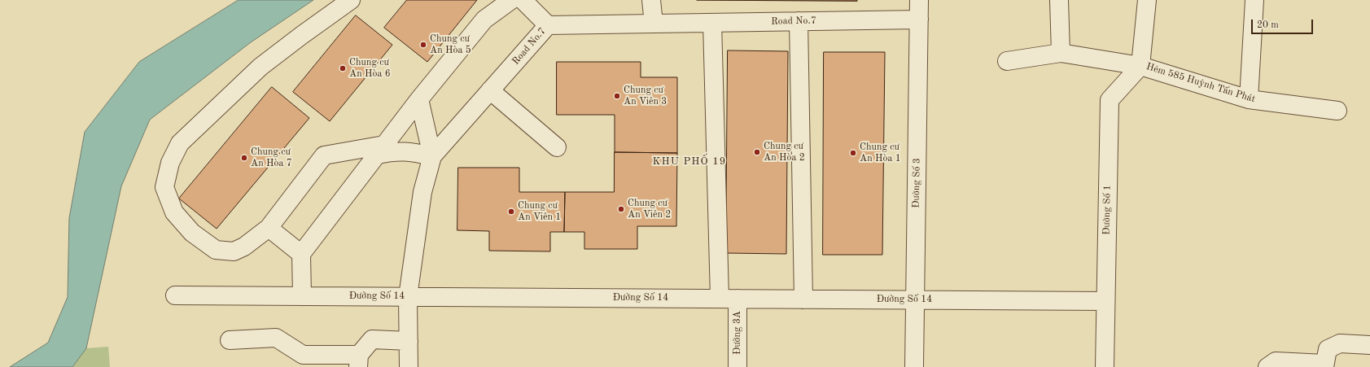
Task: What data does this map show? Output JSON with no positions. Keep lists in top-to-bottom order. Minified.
{"streets":{"street":["Road No.7","Hẻm 585 Huỳnh Tấn Phát","Đường Số 3","Đường Số 1","Đường Số 14","Đường 3A"]},"crossings":[["Road No.7","Đường Số 3"],["Road No.7","Đường Số 14"],["Hẻm 585 Huỳnh Tấn Phát","Đường Số 1"],["Đường Số 3","Đường Số 14"],["Đường Số 1","Đường Số 14"],["Đường Số 14","Đường 3A"]],"districts":["KHU PHỐ 19"],"places":["Chung cư An Hòa 5","Chung cư An Hòa 6","Chung cư An Viên 3","Chung cư An Hòa 2","Chung cư An Hòa 1","Chung cư An Hòa 7","Chung cư An Viên 2","Chung cư An Viên 1"],"scale_bar":"20 m"}
